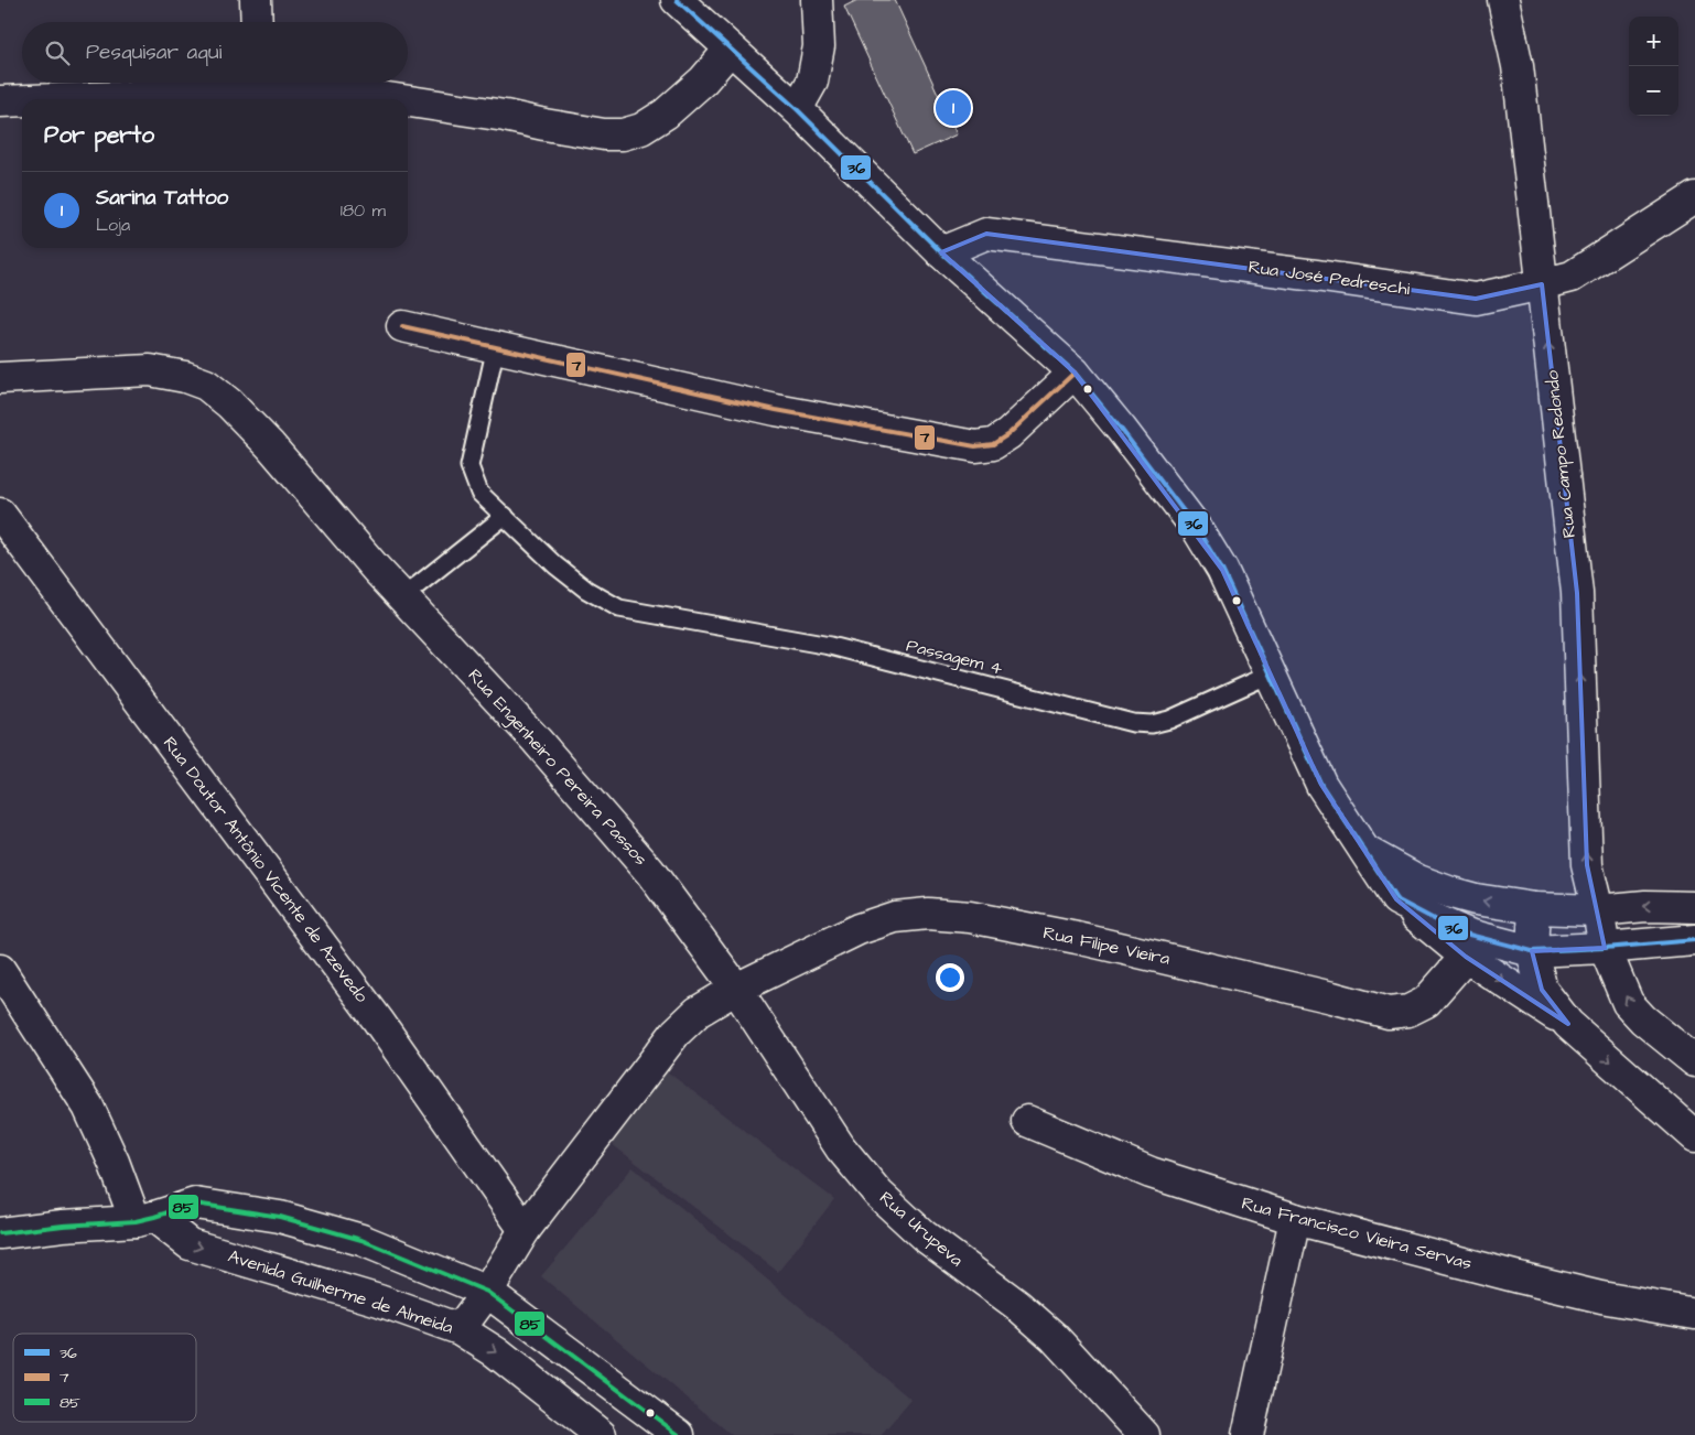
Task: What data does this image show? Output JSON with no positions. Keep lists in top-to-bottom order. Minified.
{"streets":{"street":["Rua José Pedreschi","Rua Campo Redondo","Rua Engenheiro Pereira Passos","Rua Doutor Antônio Vicente de Azevedo","Rua Filipe Vieira","Rua Urupeva","Rua Francisco Vieira Servas","Avenida Guilherme de Almeida"],"lane":["Passagem 4"]},"crossings":[["Rua José Pedreschi","Rua Campo Redondo"],["Rua Engenheiro Pereira Passos","Rua Filipe Vieira"],["Rua Engenheiro Pereira Passos","Rua Urupeva"],["Rua Filipe Vieira","Rua Urupeva"]],"lines":["transit line 36","transit line 7","transit line 85"],"legend":["36","7","85"],"page":{"map_buttons":["+","−"],"search":"Pesquisar aqui","pins":"1","heading":"Por perto","list":[{"mark":"1","name":"Sarina Tattoo","note":"Loja","value":"180 m"}]}}
